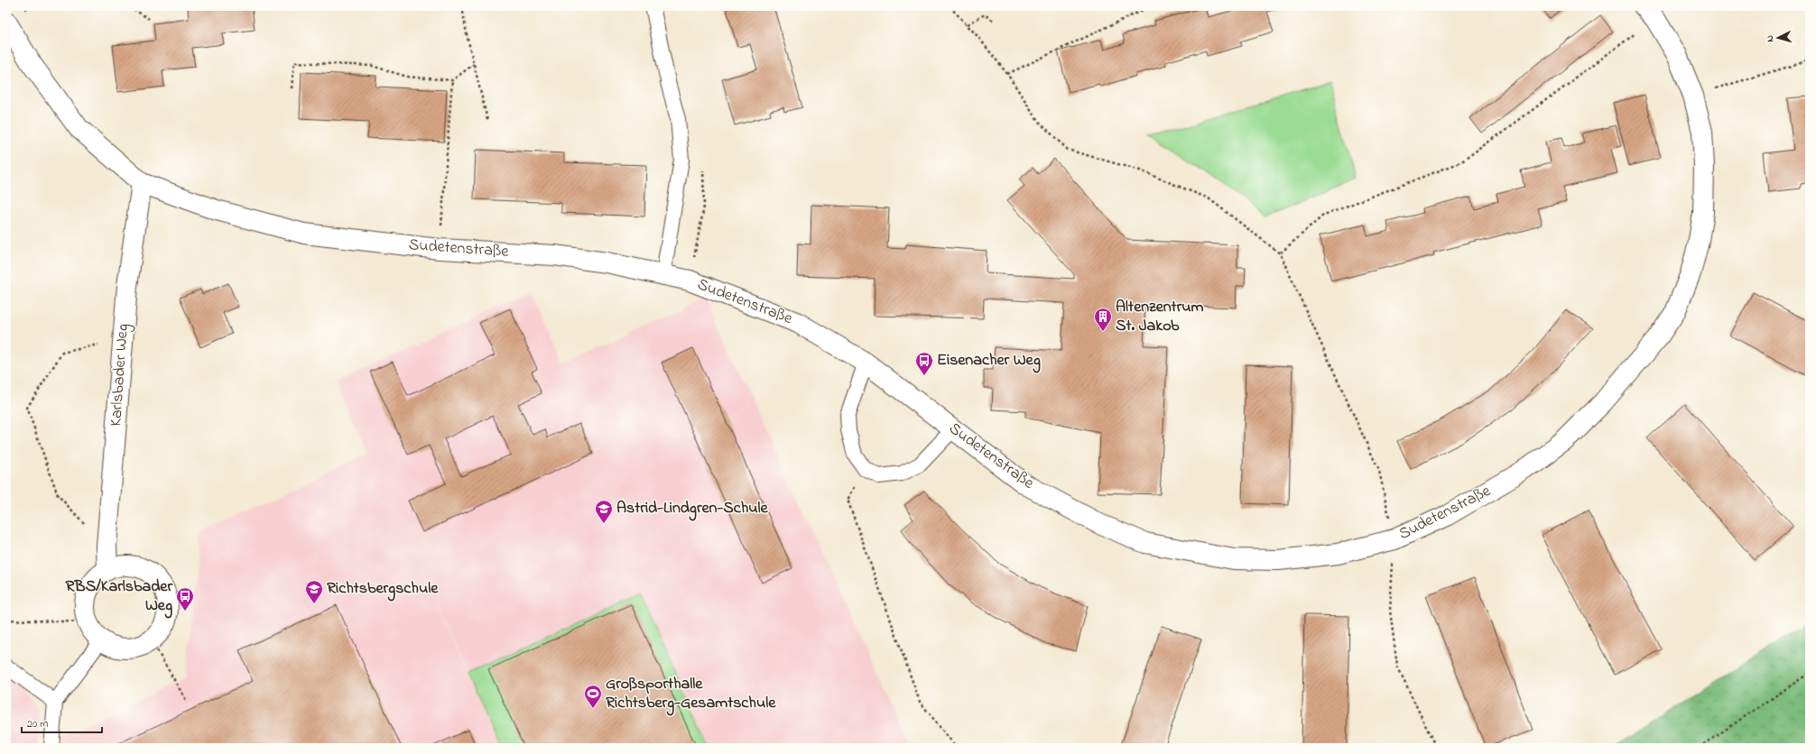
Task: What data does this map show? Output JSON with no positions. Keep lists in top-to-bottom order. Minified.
{"streets":{"street":["Sudetenstraße","Karlsbader Weg"]},"crossings":[["Sudetenstraße","Karlsbader Weg"]],"places":{"building":["Altenzentrum St. Jakob"],"bus stop":["Eisenacher Weg","RBS/Karlsbader Weg"],"school or university":["Astrid-Lindgren-Schule","Richtsbergschule"],"sports":["Großsporthalle Richtsberg-Gesamtschule"]},"scale_bar":"20 m","north":"left"}
